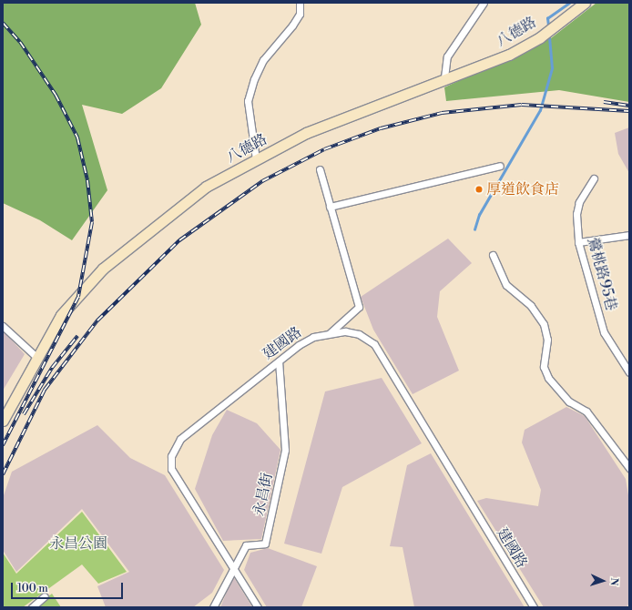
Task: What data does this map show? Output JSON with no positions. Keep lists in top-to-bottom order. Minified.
{"streets":{"main road":["八德路"],"street":["鶯桃路95巷","建國路","永昌街"]},"crossings":[["建國路","永昌街"]],"parks":["永昌公園"],"places":["厚道飲食店"],"scale_bar":"100 m","north":"right"}
